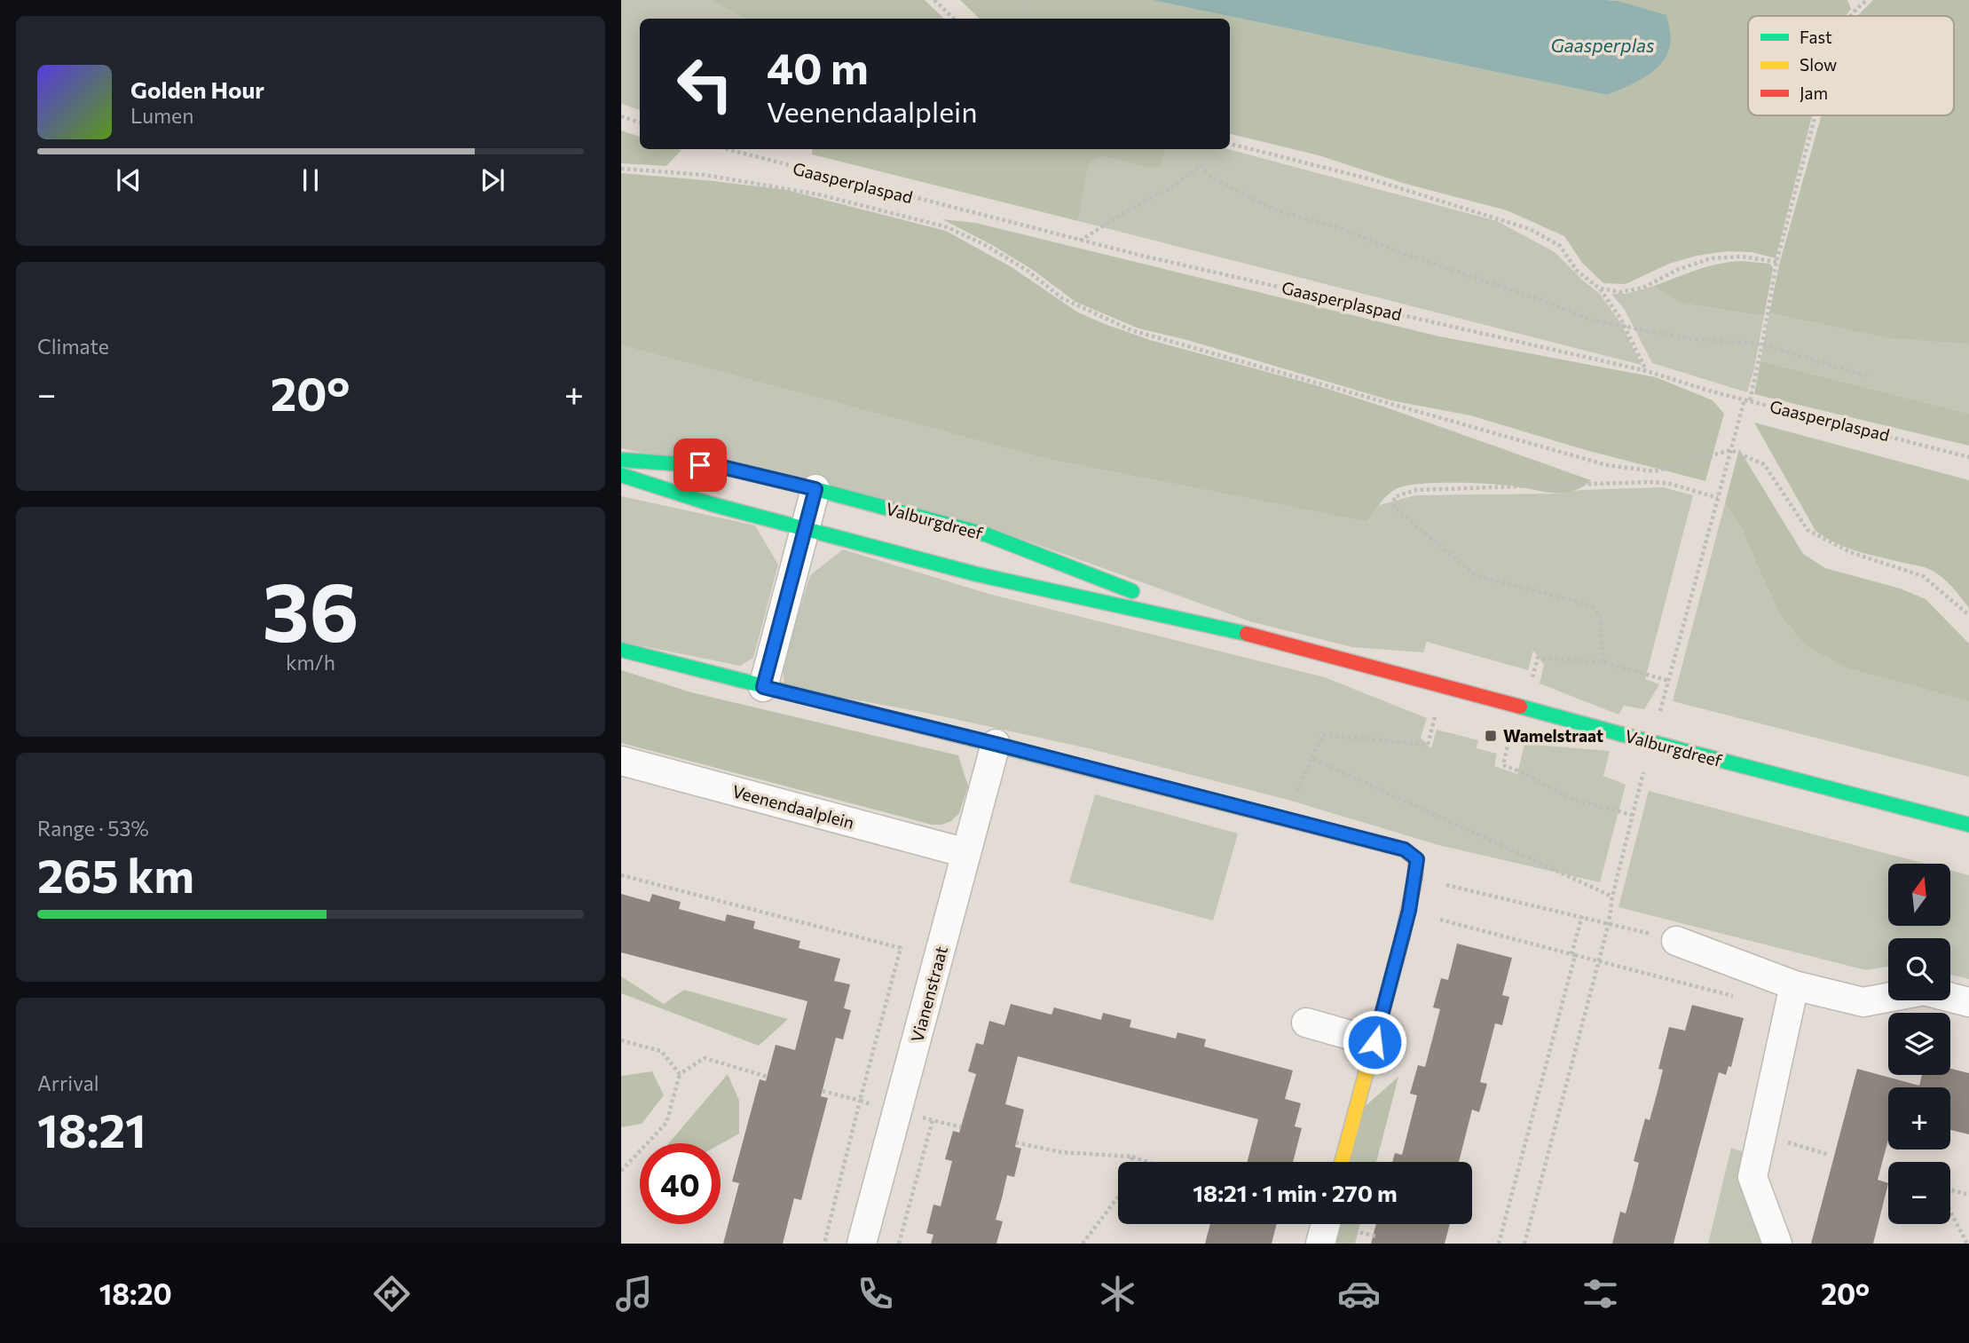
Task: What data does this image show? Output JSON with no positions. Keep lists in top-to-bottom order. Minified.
{"streets":{"street":["Valburgdreef","Veenendaalplein","Vianenstraat"],"path":["Gaasperplaspad"]},"crossings":[["Veenendaalplein","Vianenstraat"]],"water":["Gaasperplas"],"places":{"transit":["Wamelstraat"]},"legend":["Fast","Slow","Jam"],"north":"top","page":{"turn":["40 m","Veenendaalplein"],"song":["Golden Hour","Lumen"],"tile":["Climate",["36","km/h"],["Range · 53%","265 km"],["Arrival","18:21"]],"heat":["−","20°","+"],"map_buttons":["+","−"],"limit":"40","trip":"18:21 · 1 min · 270 m","tabs":["18:20","20°"]}}
